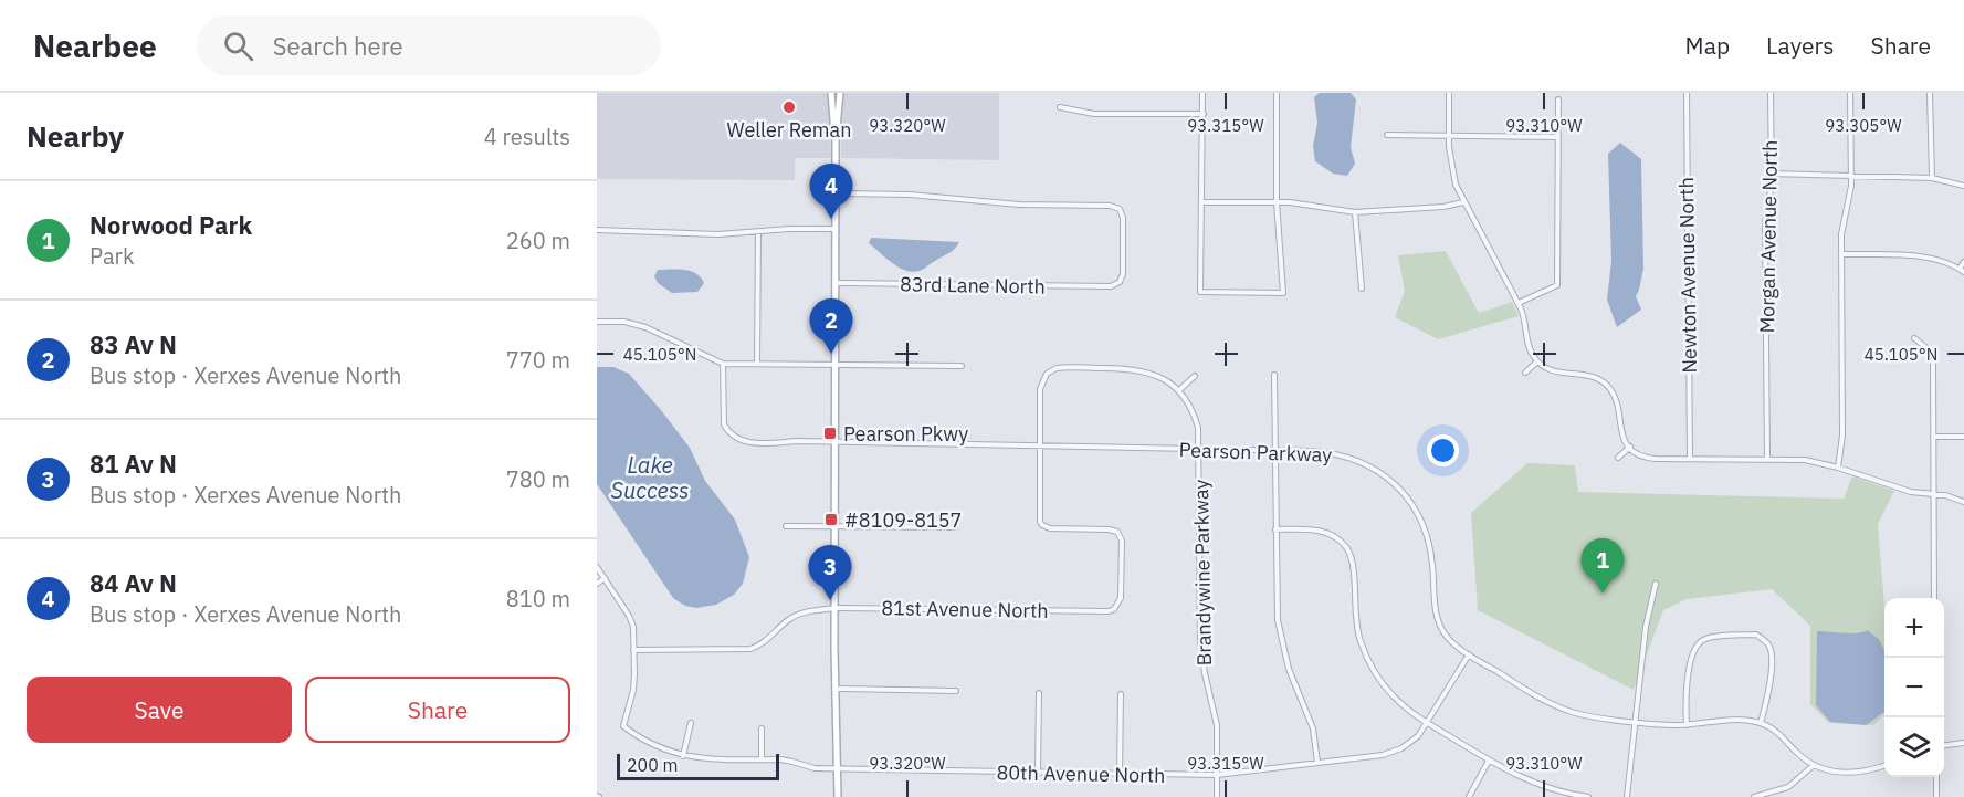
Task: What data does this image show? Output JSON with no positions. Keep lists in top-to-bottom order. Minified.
{"streets":{"street":["Morgan Avenue North","Newton Avenue North","83rd Lane North","Pearson Parkway","Brandywine Parkway","81st Avenue North","80th Avenue North"]},"crossings":[["Pearson Parkway","Brandywine Parkway"],["Pearson Parkway","81st Avenue North"],["Pearson Parkway","80th Avenue North"],["Brandywine Parkway","81st Avenue North"],["Brandywine Parkway","80th Avenue North"],["81st Avenue North","80th Avenue North"]],"water":["Lake Success"],"places":{"other":["Weller Reman"],"transit":["Pearson Pkwy","#8109-8157"]},"scale_bar":"200 m","page":{"header":"Nearbee","search":"Search here","nav":["Map","Layers","Share"],"heading":["Nearby","4 results"],"pins":["4","2","1","3"],"list":[{"mark":"1","name":"Norwood Park","note":"Park","value":"260 m"},{"mark":"2","name":"83 Av N","note":"Bus stop · Xerxes Avenue North","value":"770 m"},{"mark":"3","name":"81 Av N","note":"Bus stop · Xerxes Avenue North","value":"780 m"},{"mark":"4","name":"84 Av N","note":"Bus stop · Xerxes Avenue North","value":"810 m"}],"map_buttons":["+","−"],"buttons":["Save","Share"],"scale":"200 m"},"coordinates":["93.320°W","93.315°W","93.310°W","93.305°W","45.105°N"]}
